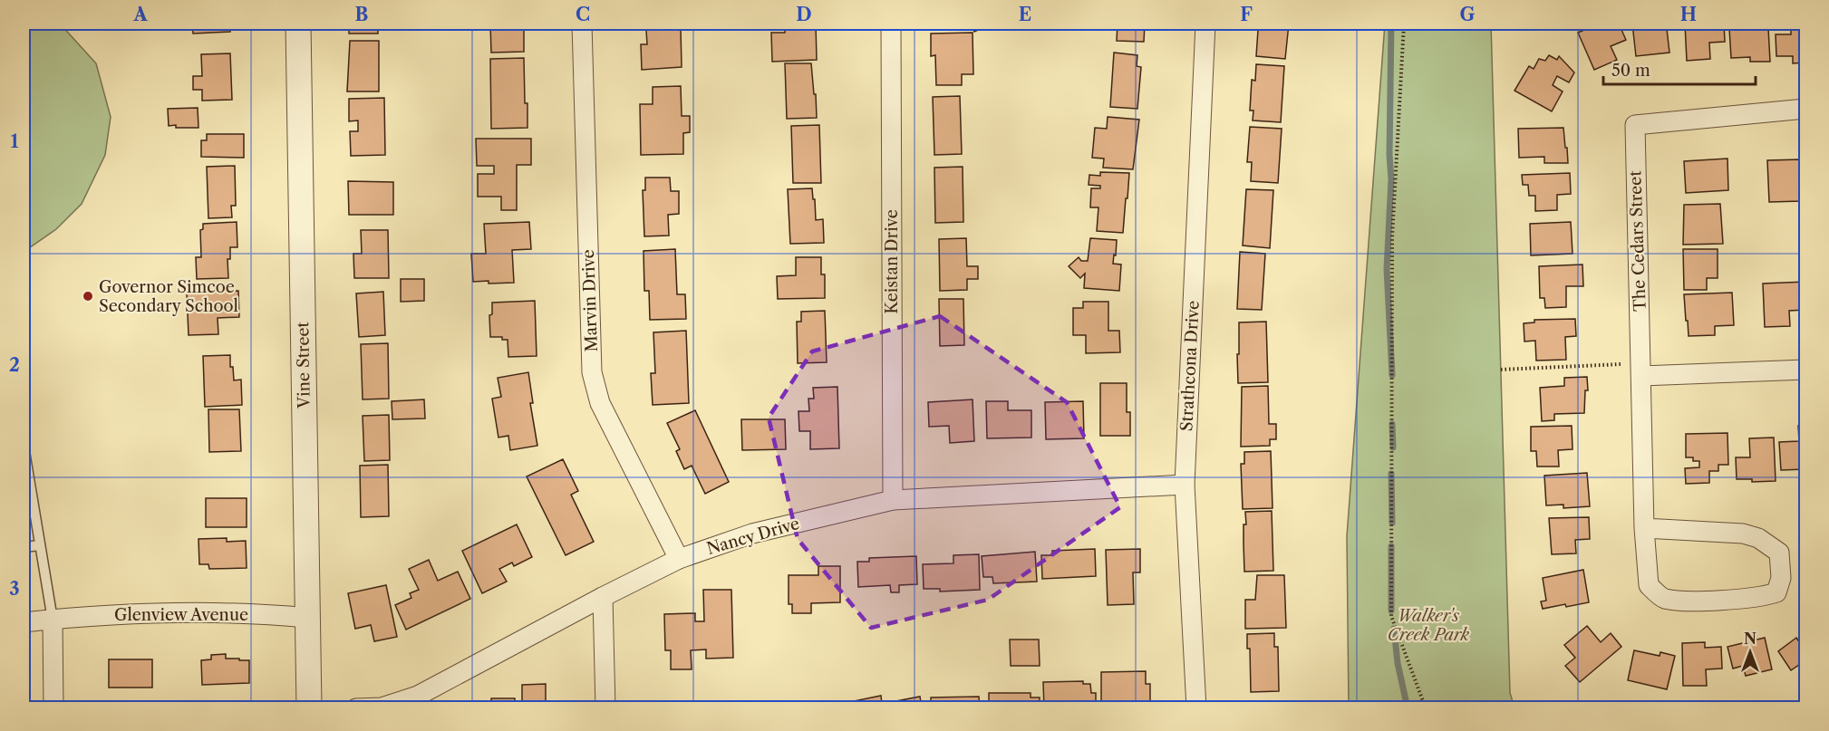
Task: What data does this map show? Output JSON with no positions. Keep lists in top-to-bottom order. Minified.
{"streets":{"street":["The Cedars Street","Keistan Drive","Marvin Drive","Vine Street","Strathcona Drive","Nancy Drive","Glenview Avenue"]},"crossings":[["Keistan Drive","Nancy Drive"],["Marvin Drive","Nancy Drive"],["Vine Street","Glenview Avenue"],["Strathcona Drive","Nancy Drive"]],"parks":["Walker's Creek Park"],"places":["Governor Simcoe Secondary School"],"scale_bar":"50 m","north":"top","grid":{"columns":["A","B","C","D","E","F","G","H"],"rows":["1","2","3"]}}
